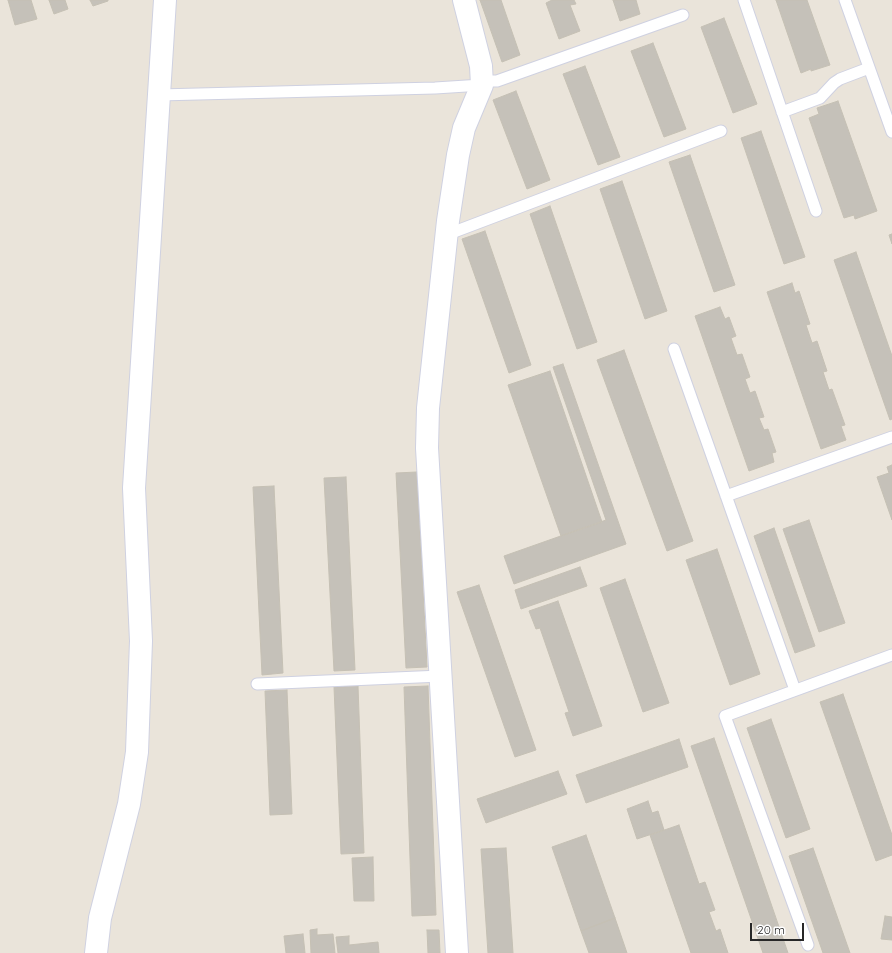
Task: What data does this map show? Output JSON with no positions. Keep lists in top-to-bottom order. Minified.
{"scale_bar":"20 m"}
